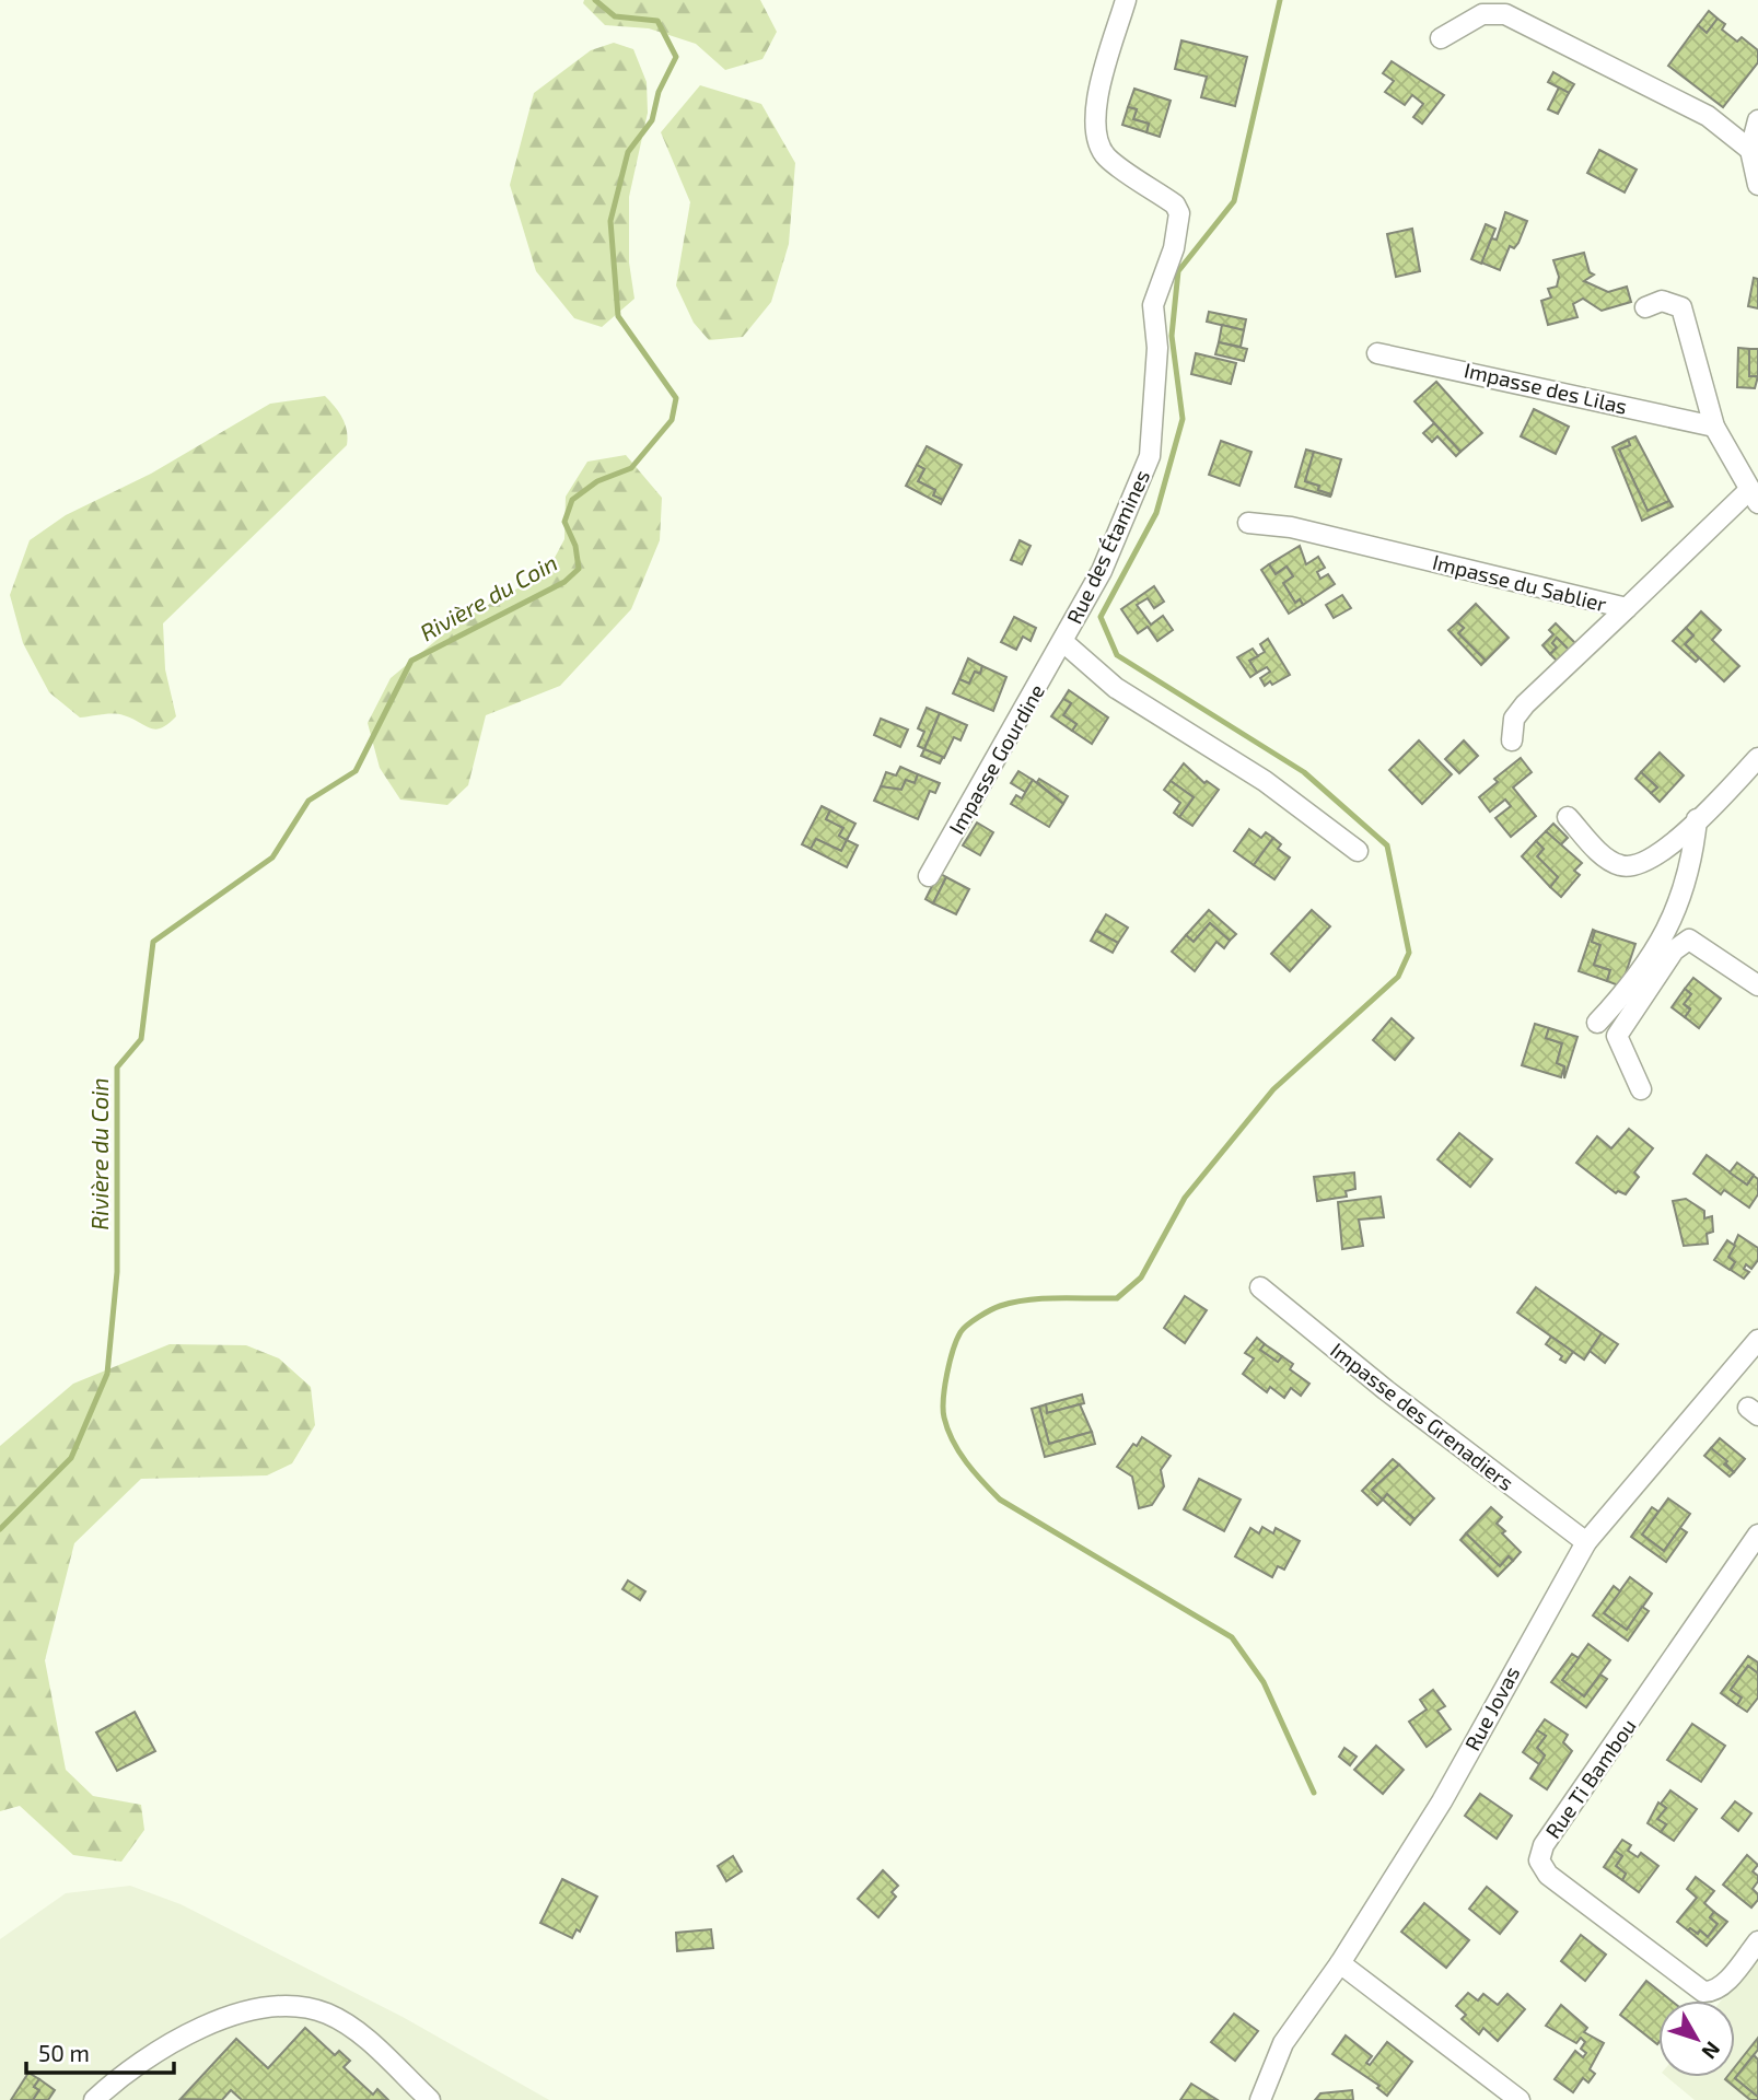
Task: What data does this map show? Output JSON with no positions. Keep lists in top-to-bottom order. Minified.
{"streets":{"street":["Impasse des Lilas","Rue des Étamines","Impasse du Sablier","Impasse Gourdine","Impasse des Grenadiers","Rue Jovas","Rue Ti Bambou"]},"crossings":[["Rue des Étamines","Impasse Gourdine"],["Impasse des Grenadiers","Rue Jovas"]],"water":["Rivière du Coin"],"scale_bar":"50 m","north":"bottom right"}
